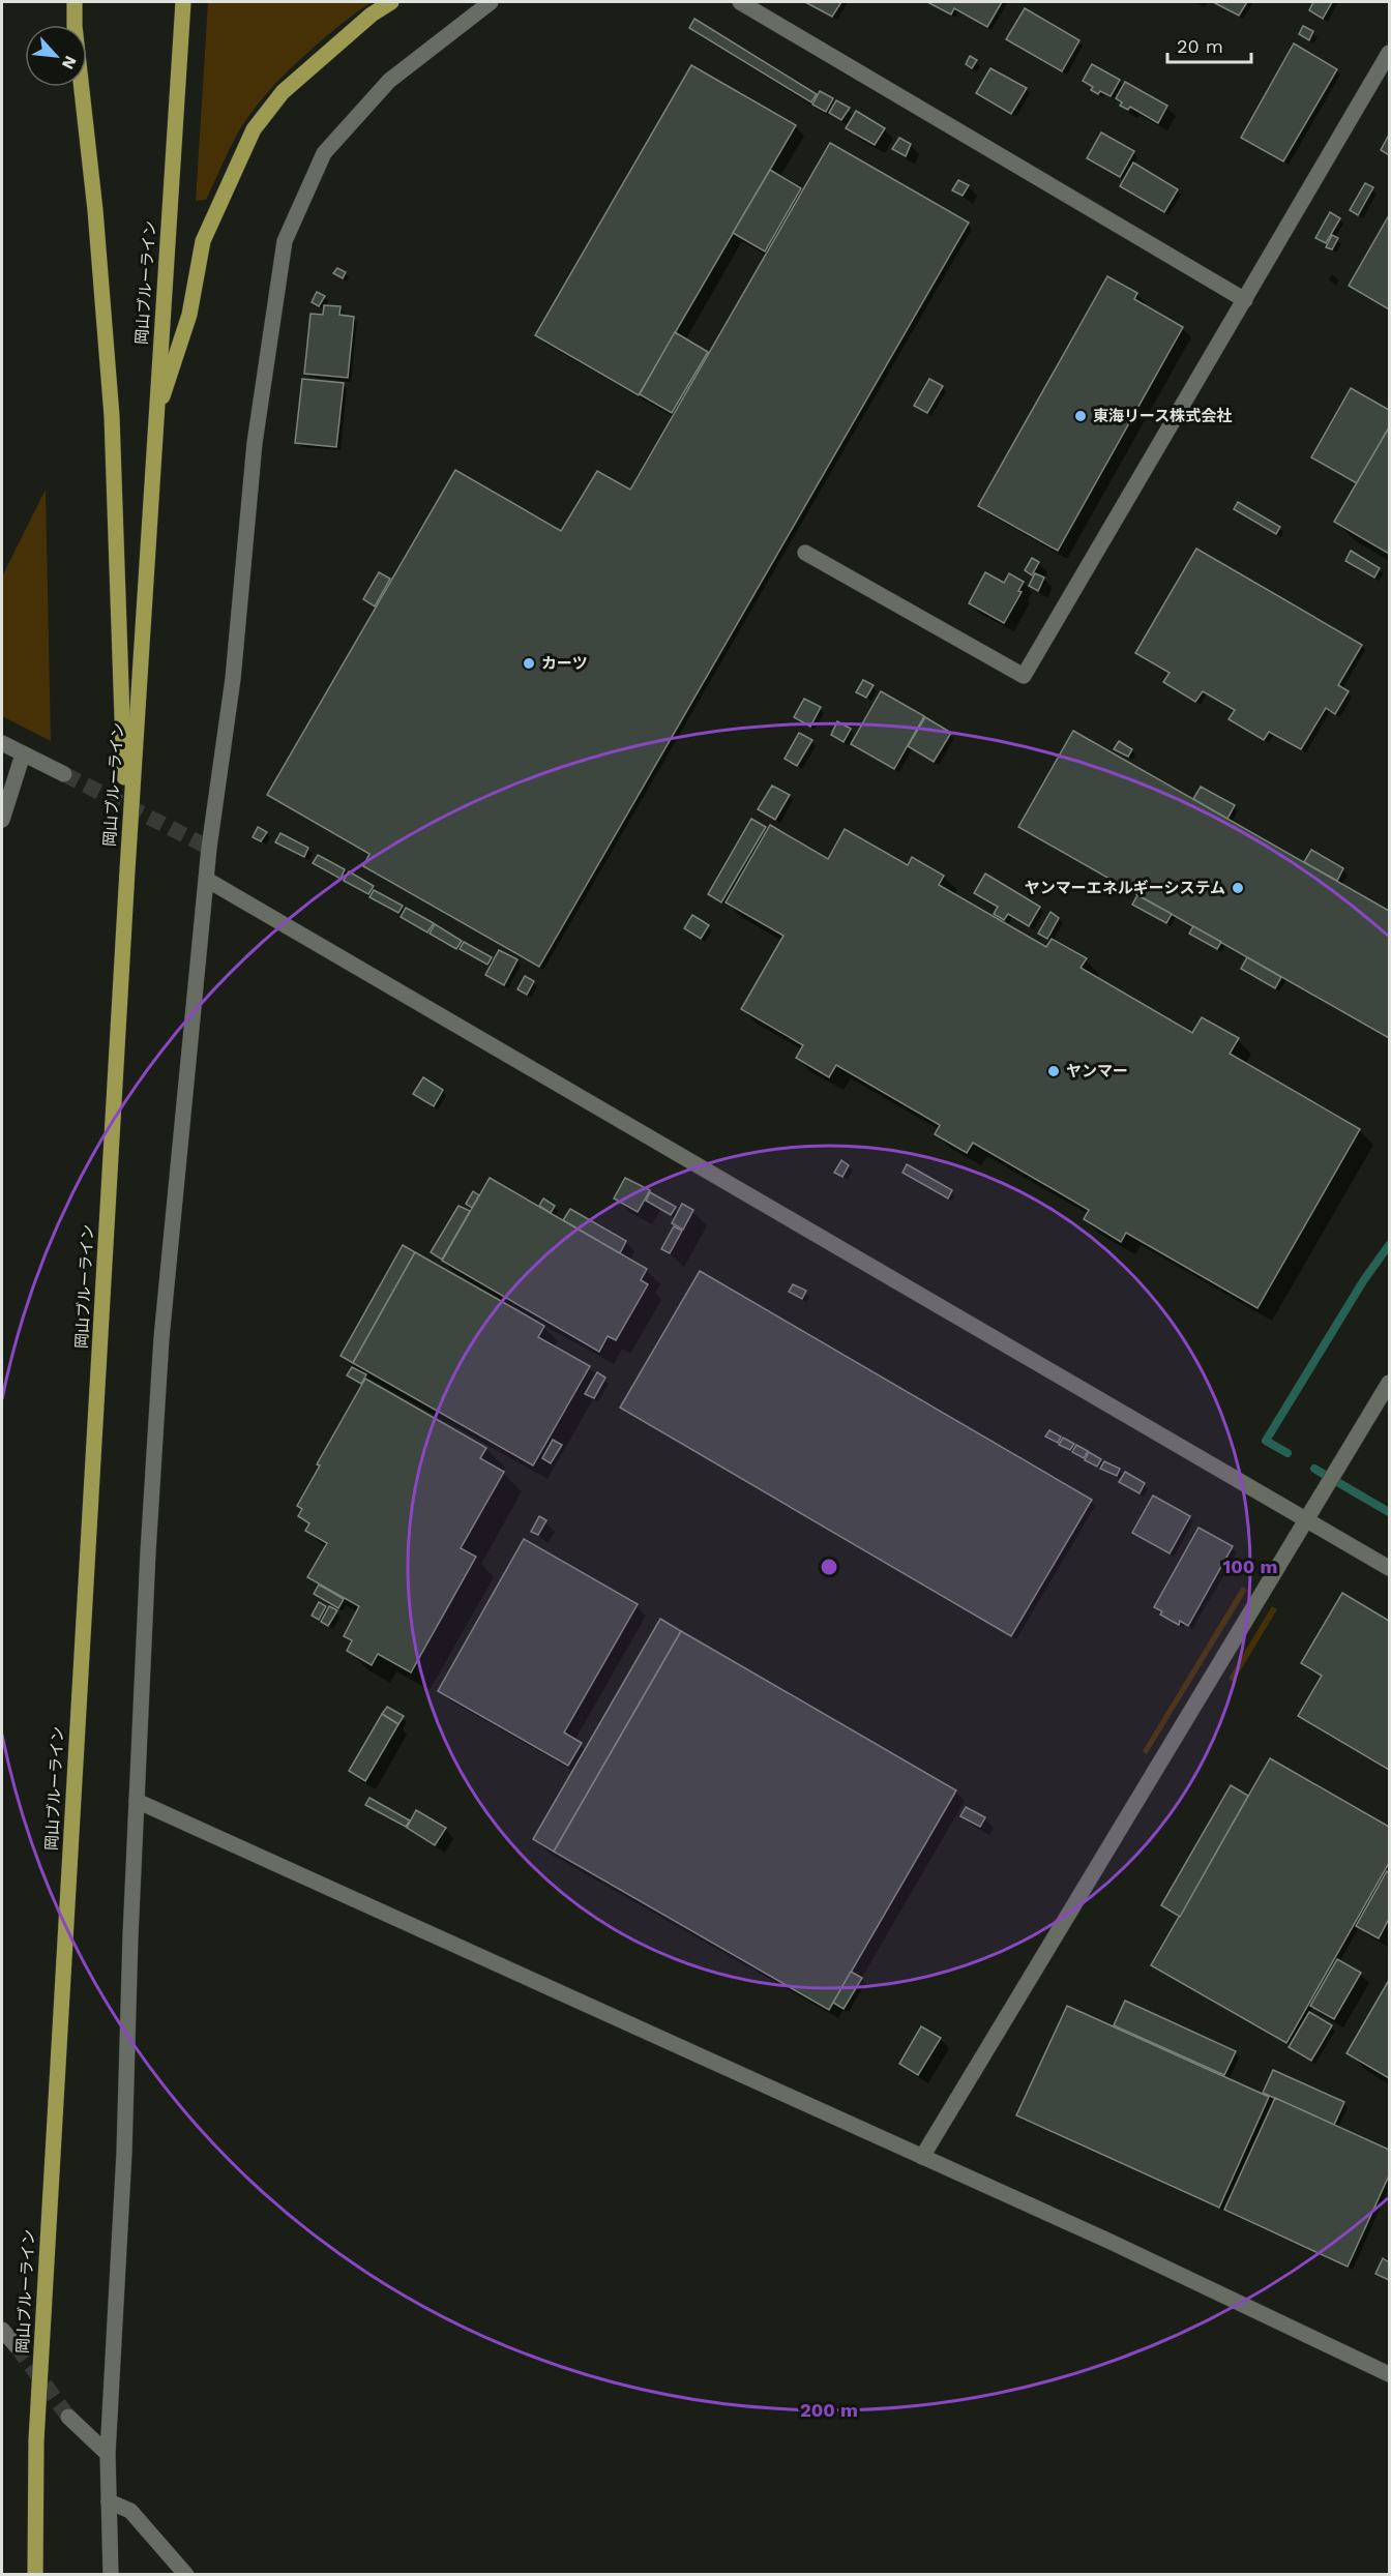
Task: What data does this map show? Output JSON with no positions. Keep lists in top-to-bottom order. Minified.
{"streets":{"main road":["岡山ブルーライン"]},"places":["東海リース株式会社","カーツ","ヤンマーエネルギーシステム","ヤンマー"],"scale_bar":"20 m","north":"bottom right","rings":["100 m","200 m"]}
